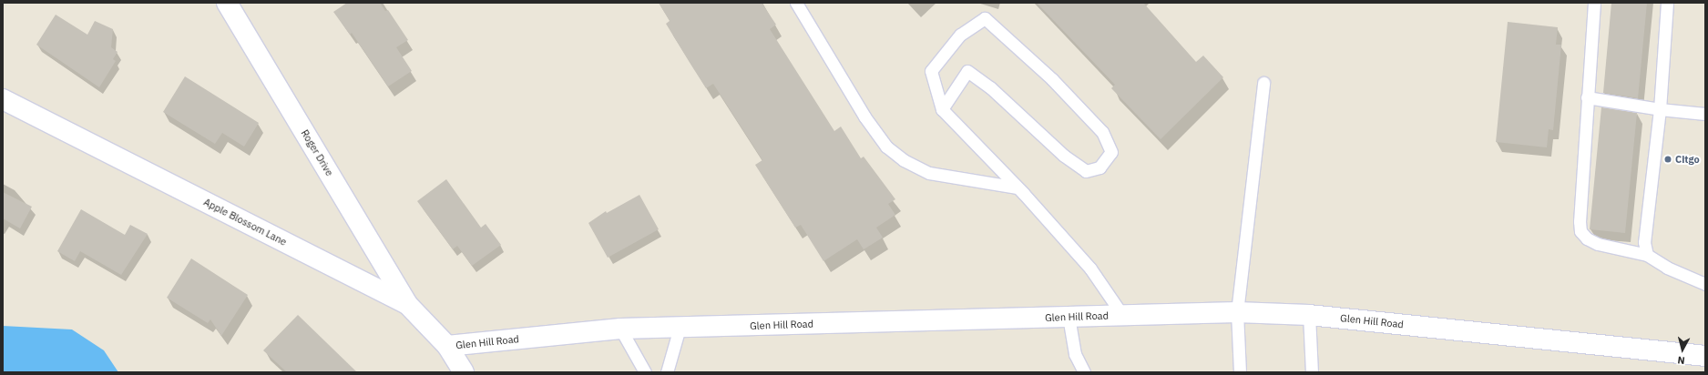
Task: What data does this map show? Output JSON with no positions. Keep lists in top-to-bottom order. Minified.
{"streets":{"street":["Roger Drive","Apple Blossom Lane","Glen Hill Road"]},"crossings":[["Roger Drive","Apple Blossom Lane"],["Apple Blossom Lane","Glen Hill Road"]],"places":["Citgo"],"north":"bottom"}
